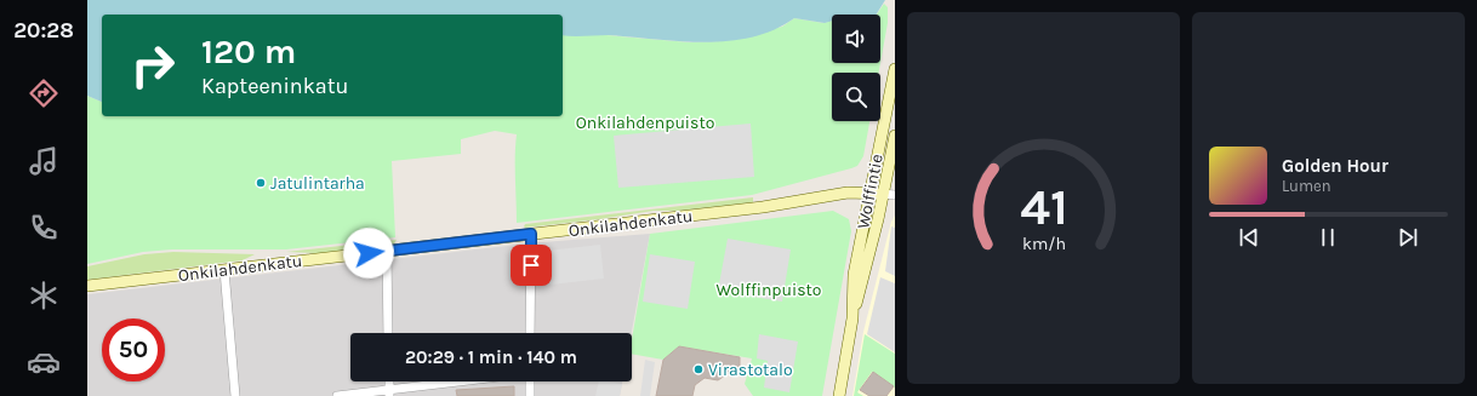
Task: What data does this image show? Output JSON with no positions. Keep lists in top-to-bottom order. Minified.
{"streets":{"main road":["Wolffintie","Onkilahdenkatu"]},"crossings":[["Wolffintie","Onkilahdenkatu"]],"parks":["Onkilahdenpuisto","Wolffinpuisto"],"places":["Jatulintarha","Virastotalo"],"page":{"tabs":"20:28","turn":["120 m","Kapteeninkatu"],"song":["Golden Hour","Lumen"],"limit":"50","trip":"20:29 · 1 min · 140 m","gauge":["41","km/h"]}}
